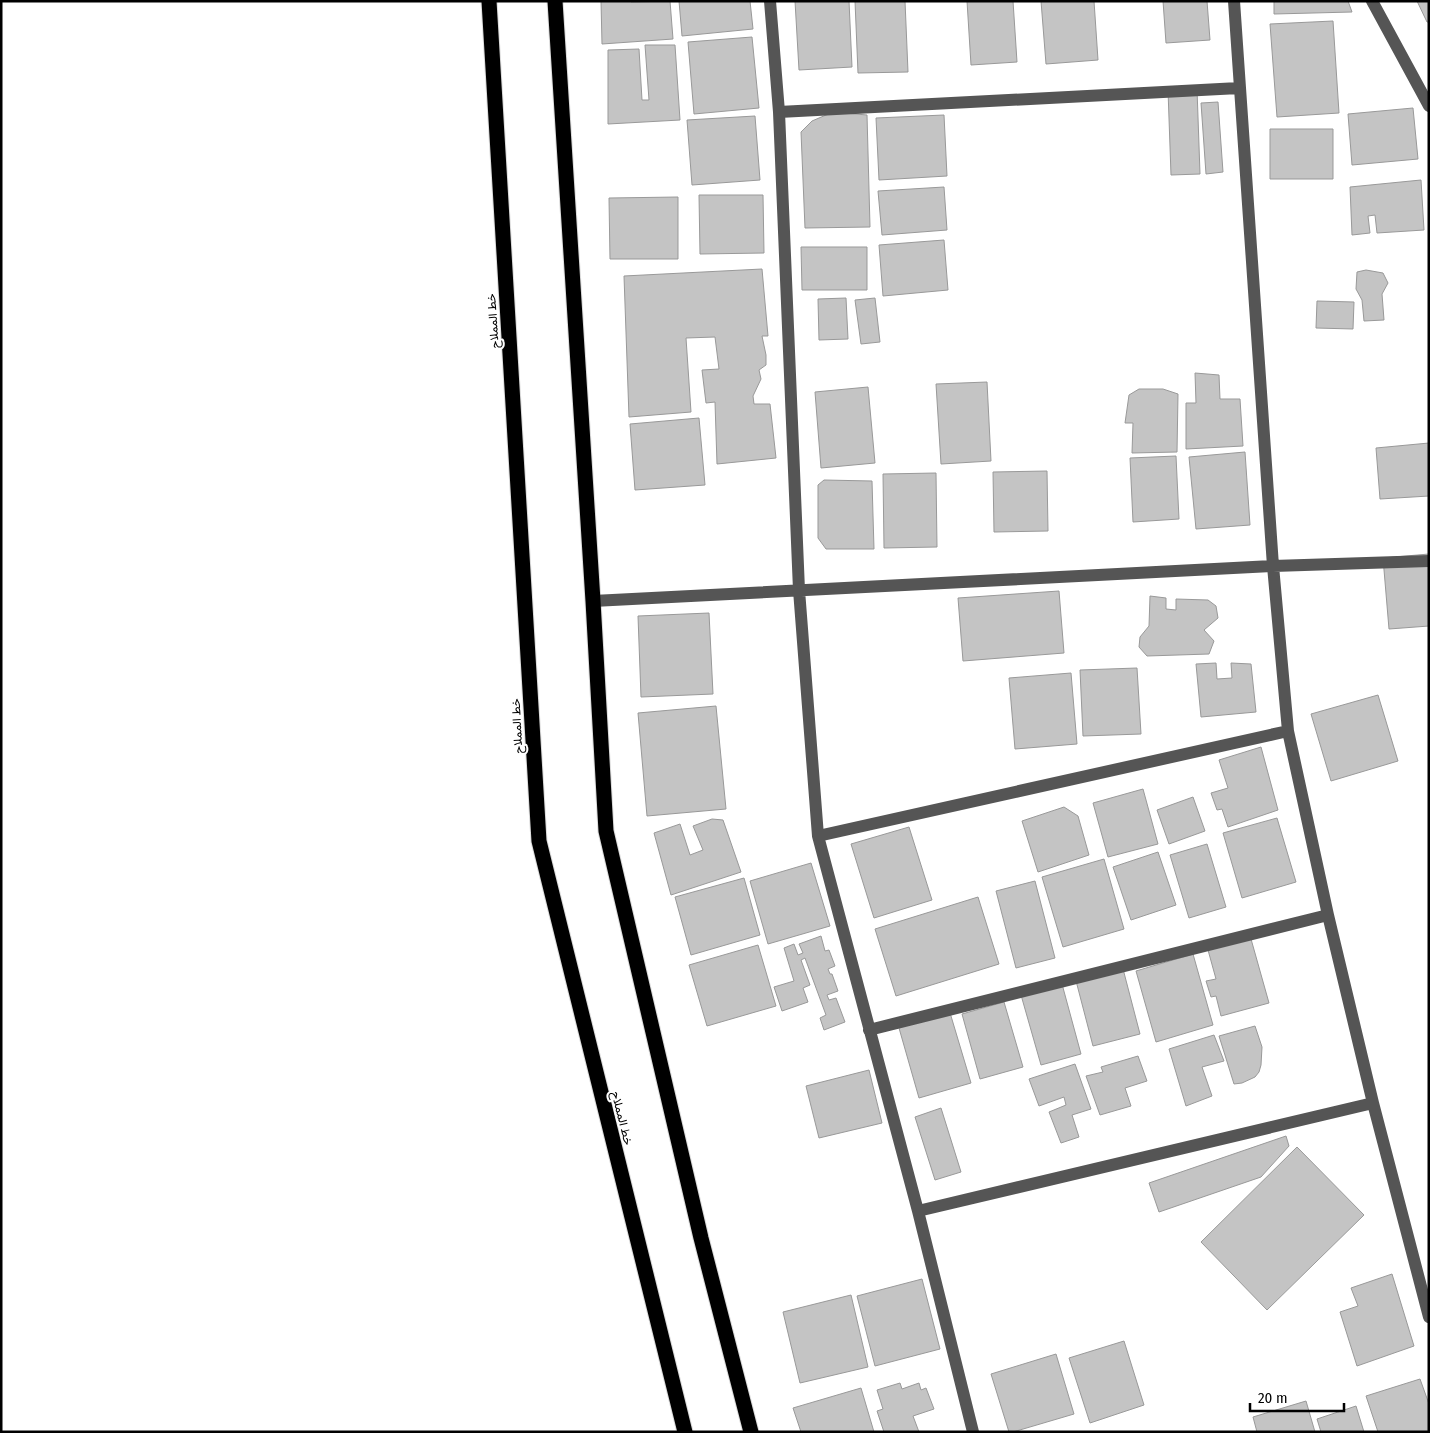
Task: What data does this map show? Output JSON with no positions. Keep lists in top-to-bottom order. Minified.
{"streets":{"highway":["خط المملاح"]},"scale_bar":"20 m"}
